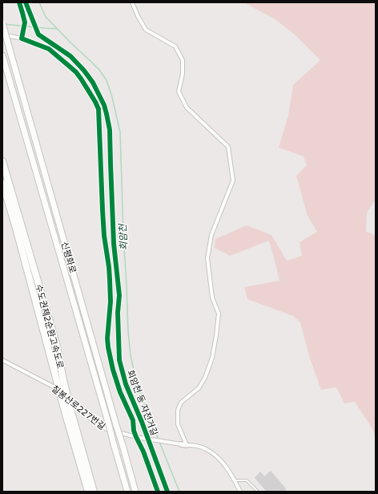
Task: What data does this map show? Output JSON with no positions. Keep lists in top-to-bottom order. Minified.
{"streets":{"highway":["신평화로","수도권제2순환고속도로"],"street":["칠봉산로227번길"],"cycle path":["회암천 동 자전거길"]},"water":["회암천"]}
